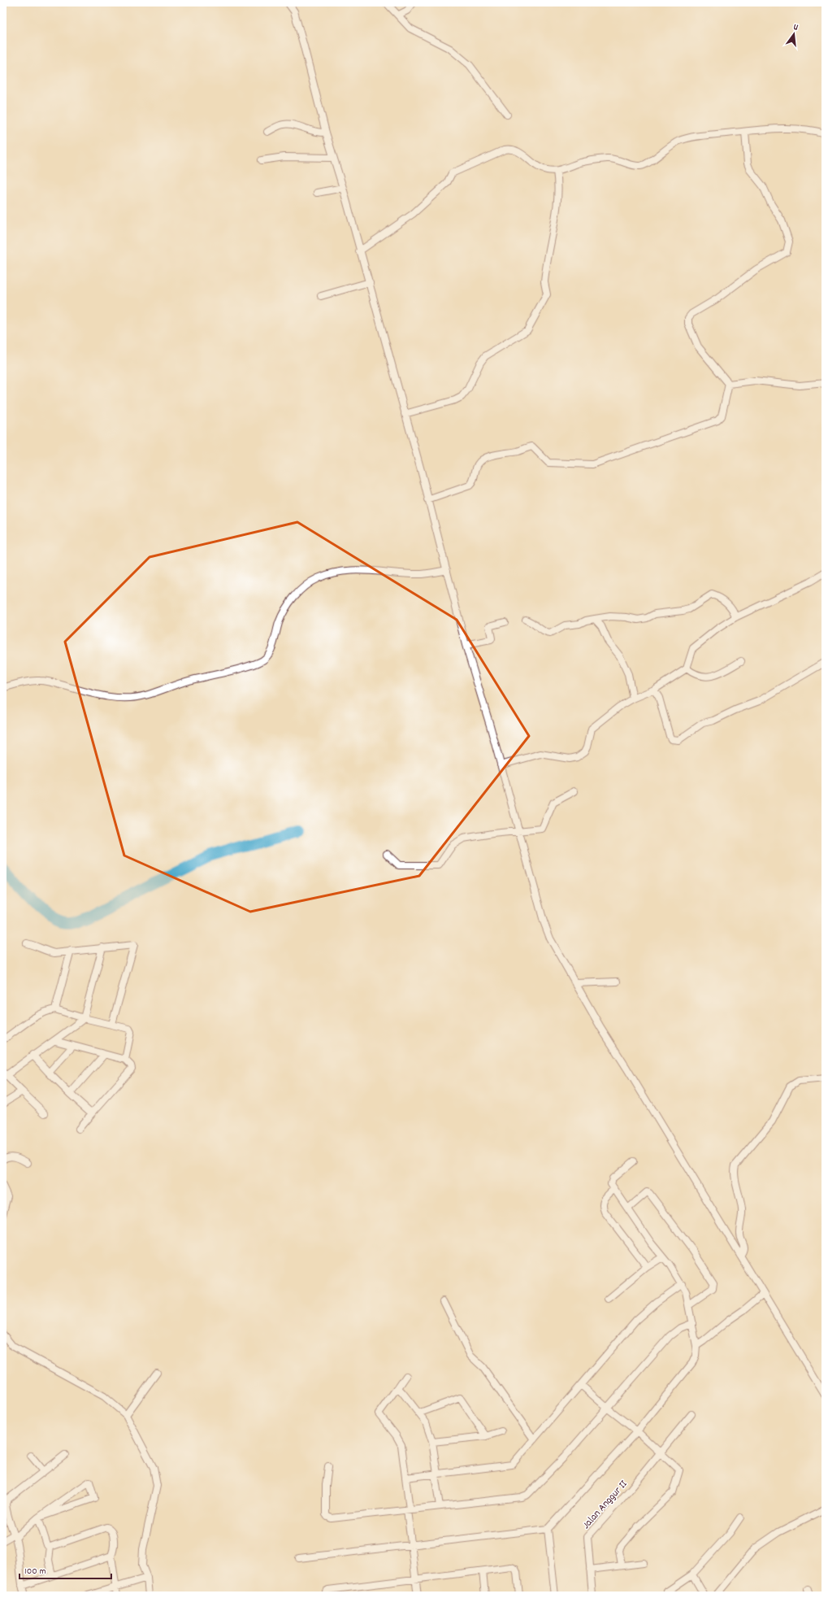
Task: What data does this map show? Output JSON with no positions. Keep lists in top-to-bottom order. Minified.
{"streets":{"street":["Jalan Anggur II"]},"scale_bar":"100 m","north":"top"}
